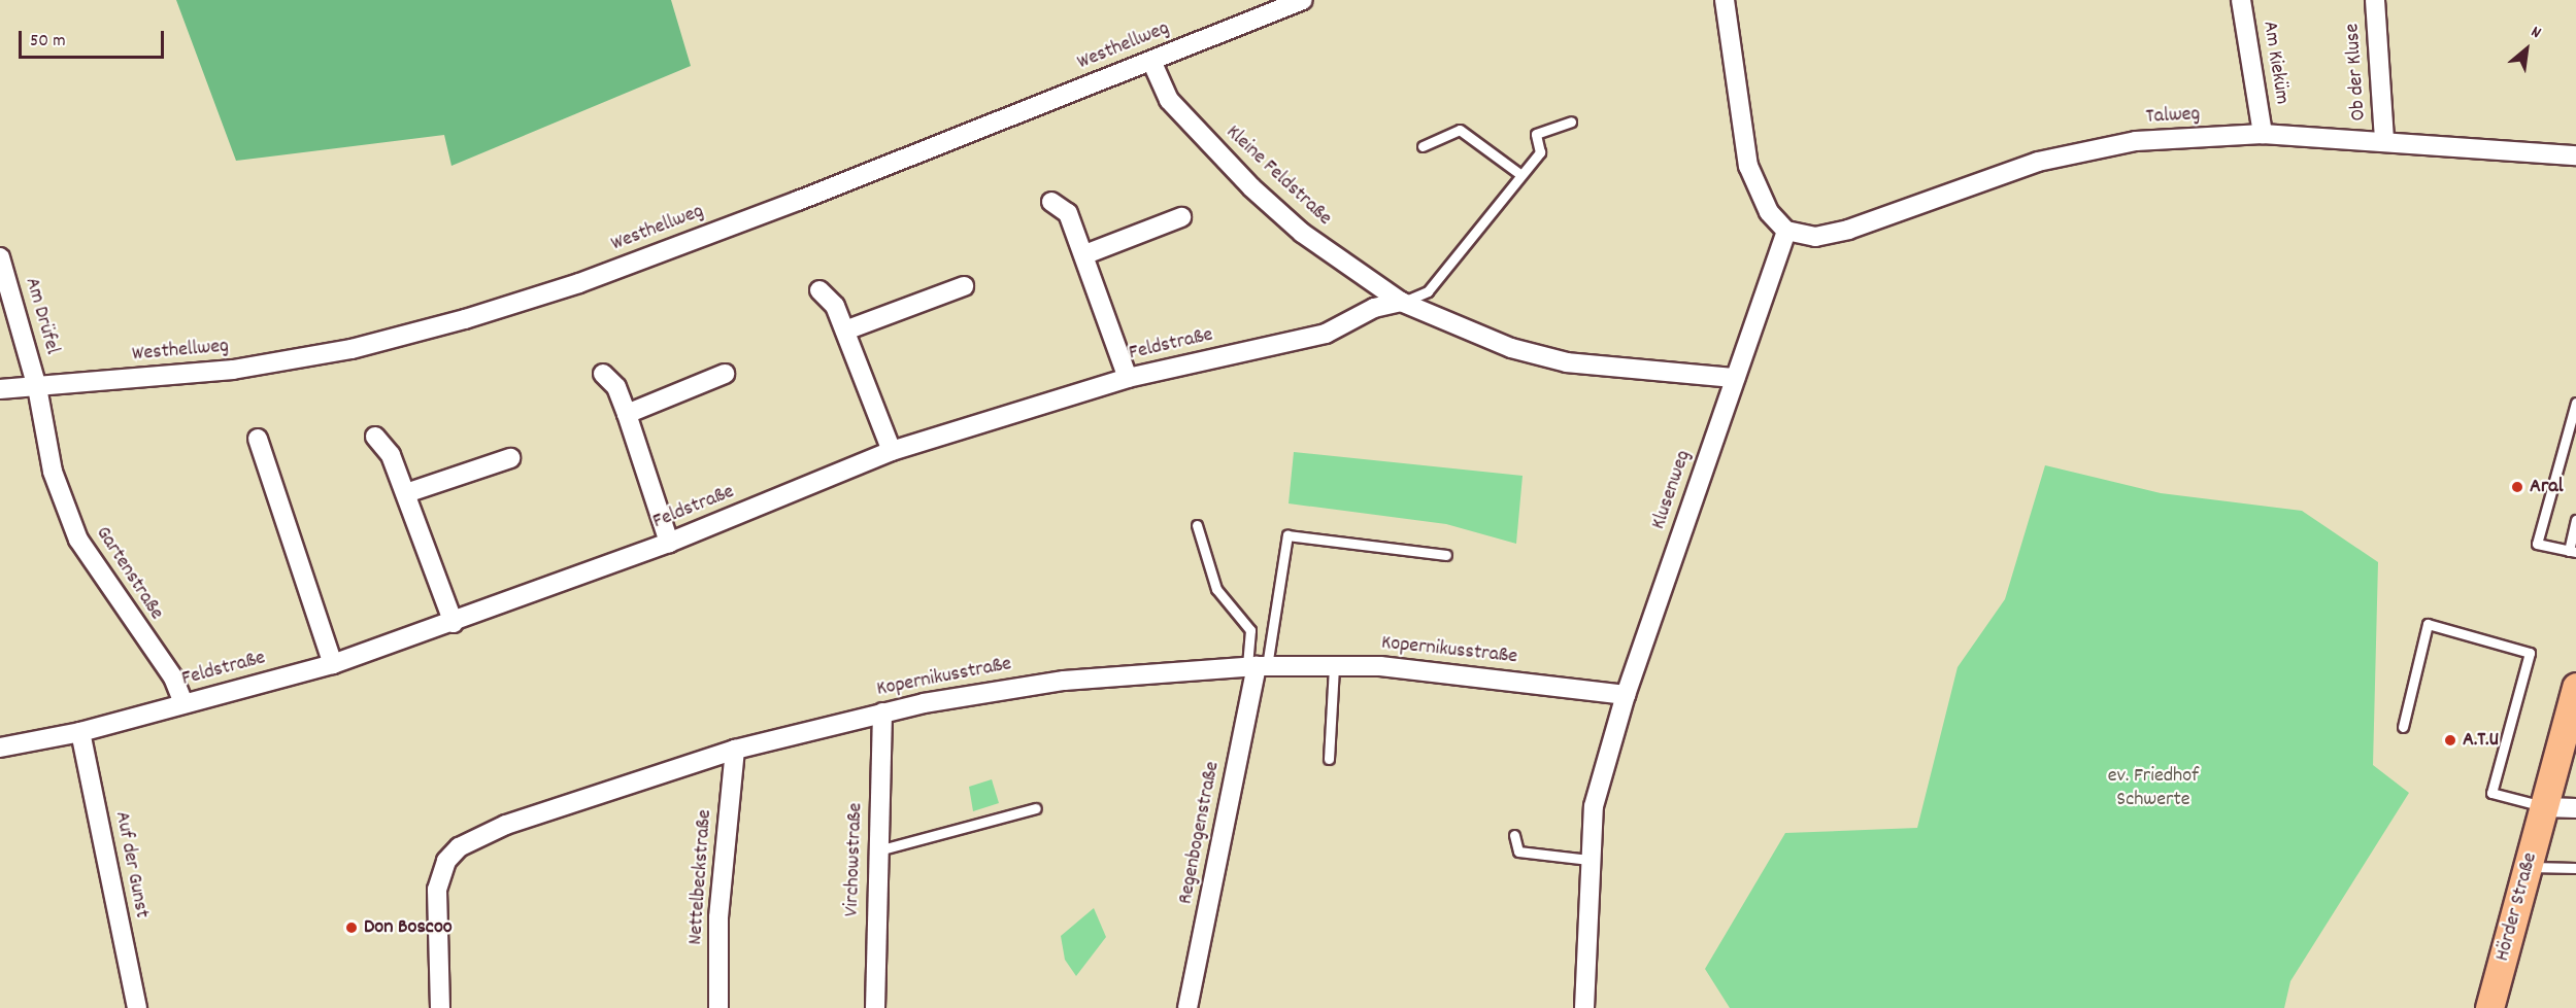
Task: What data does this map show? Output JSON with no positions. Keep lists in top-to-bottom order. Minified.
{"streets":{"main road":["Hörder Straße"],"street":["Westhellweg","Am Kieküm","Ob der Kluse","Talweg","Kleine Feldstraße","Am Drüfel","Feldstraße","Klusenweg","Gartenstraße","Kopernikusstraße","Regenbogenstraße","Virchowstraße","Auf der Gunst","Nettelbeckstraße"]},"crossings":[["Westhellweg","Kleine Feldstraße"],["Westhellweg","Am Drüfel"],["Westhellweg","Gartenstraße"],["Am Kieküm","Talweg"],["Ob der Kluse","Talweg"],["Talweg","Klusenweg"],["Kleine Feldstraße","Feldstraße"],["Kleine Feldstraße","Klusenweg"],["Am Drüfel","Gartenstraße"],["Feldstraße","Gartenstraße"],["Feldstraße","Auf der Gunst"],["Klusenweg","Kopernikusstraße"],["Kopernikusstraße","Regenbogenstraße"],["Kopernikusstraße","Virchowstraße"],["Kopernikusstraße","Nettelbeckstraße"]],"parks":["ev. Friedhof Schwerte"],"places":["Aral","A.T.U","Don Boscoo"],"scale_bar":"50 m","north":"top right"}
